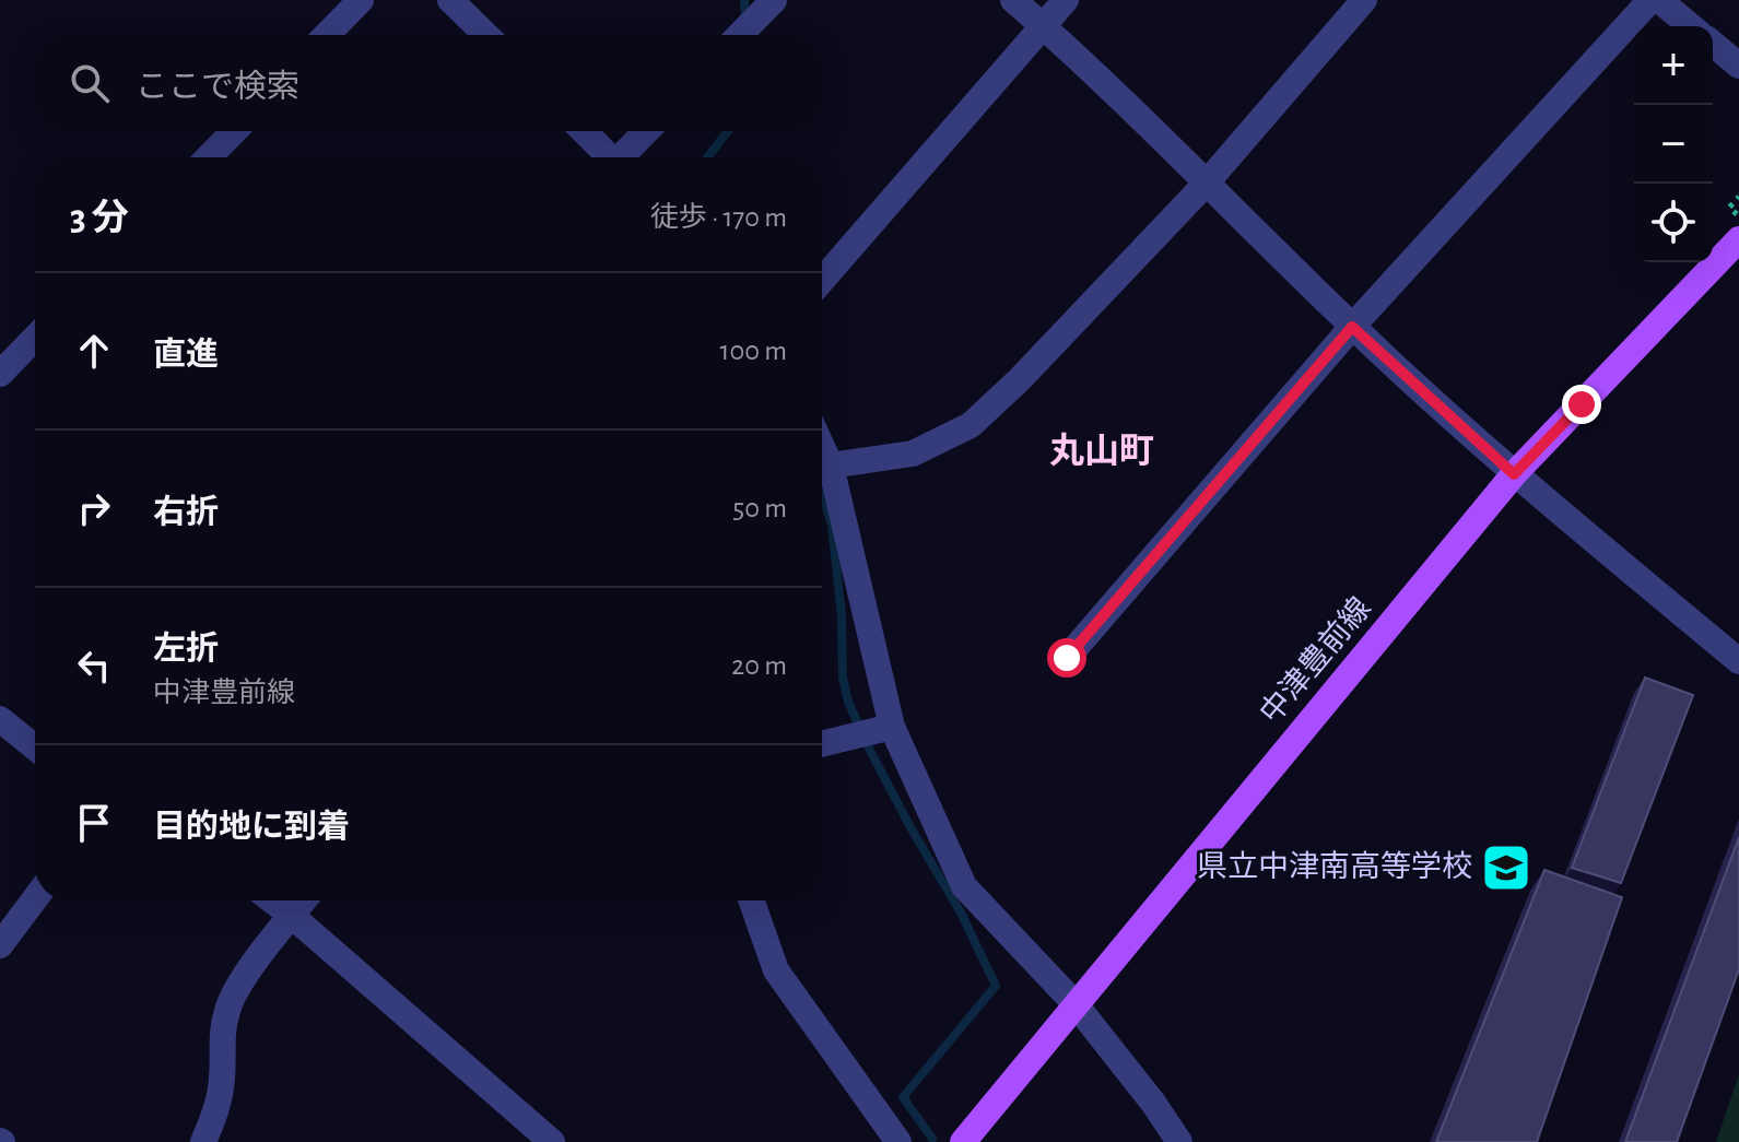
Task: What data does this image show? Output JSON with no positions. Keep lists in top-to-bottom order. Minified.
{"streets":{"main road":["中津豊前線"]},"districts":["丸山町"],"places":{"school or university":["県立中津南高等学校"]},"page":{"map_buttons":["+","−"],"search":"ここで検索","heading":["3 分","徒歩 · 170 m"],"list":[["直進","100 m"],["右折","50 m"],["左折","中津豊前線","20 m"],"目的地に到着"]}}
